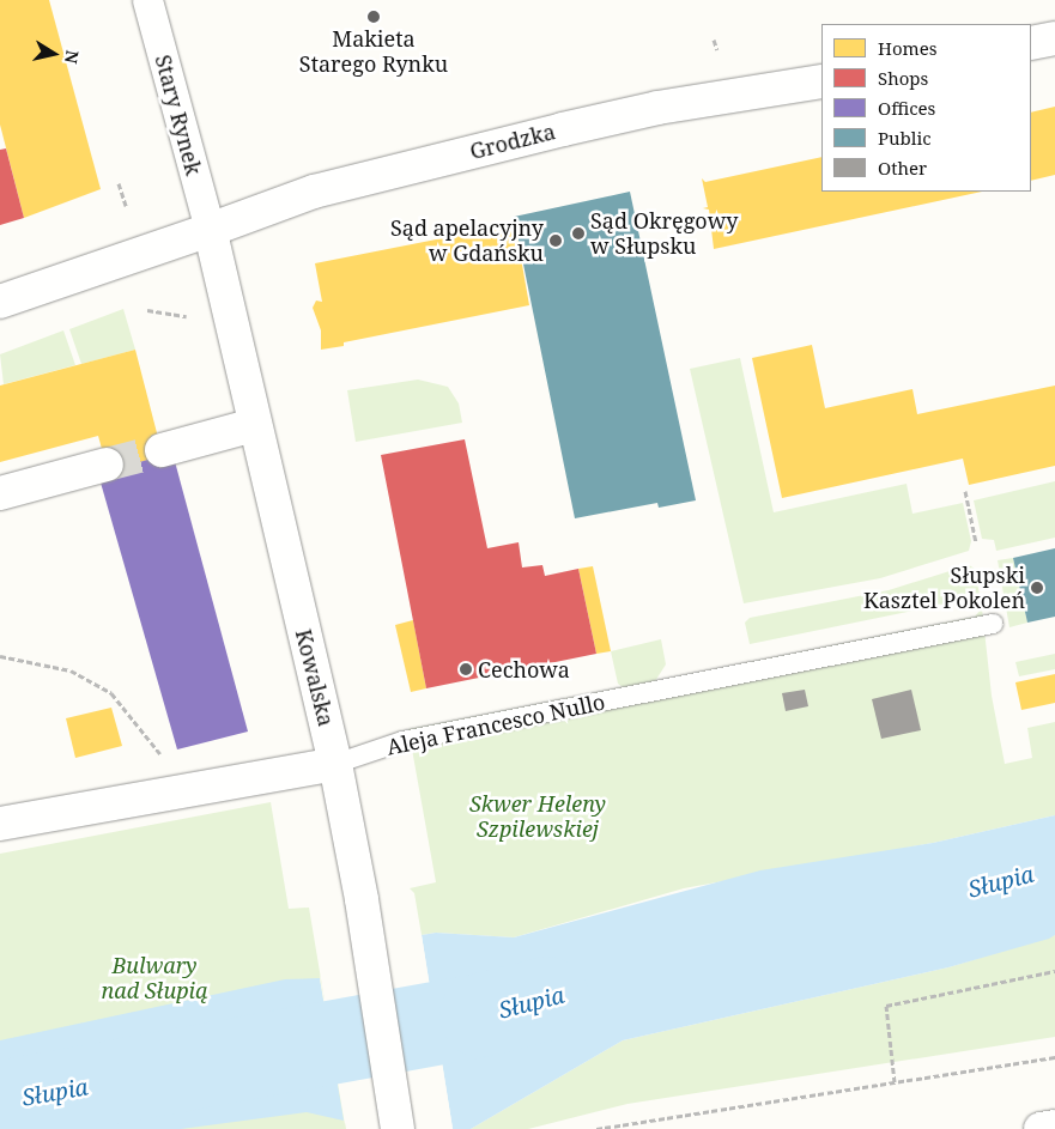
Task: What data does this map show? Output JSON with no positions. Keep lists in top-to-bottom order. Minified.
{"streets":{"street":["Stary Rynek","Grodzka","Kowalska","Aleja Francesco Nullo"]},"crossings":[["Stary Rynek","Grodzka"],["Stary Rynek","Kowalska"],["Grodzka","Kowalska"],["Kowalska","Aleja Francesco Nullo"]],"water":["Słupia"],"parks":["Skwer Heleny Szpilewskiej","Bulwary nad Słupią"],"places":["Makieta Starego Rynku","Sąd Okręgowy w Słupsku","Sąd apelacyjny w Gdańsku","Słupski Kasztel Pokoleń","Cechowa"],"legend":["Homes","Shops","Offices","Public","Other"],"north":"right"}
